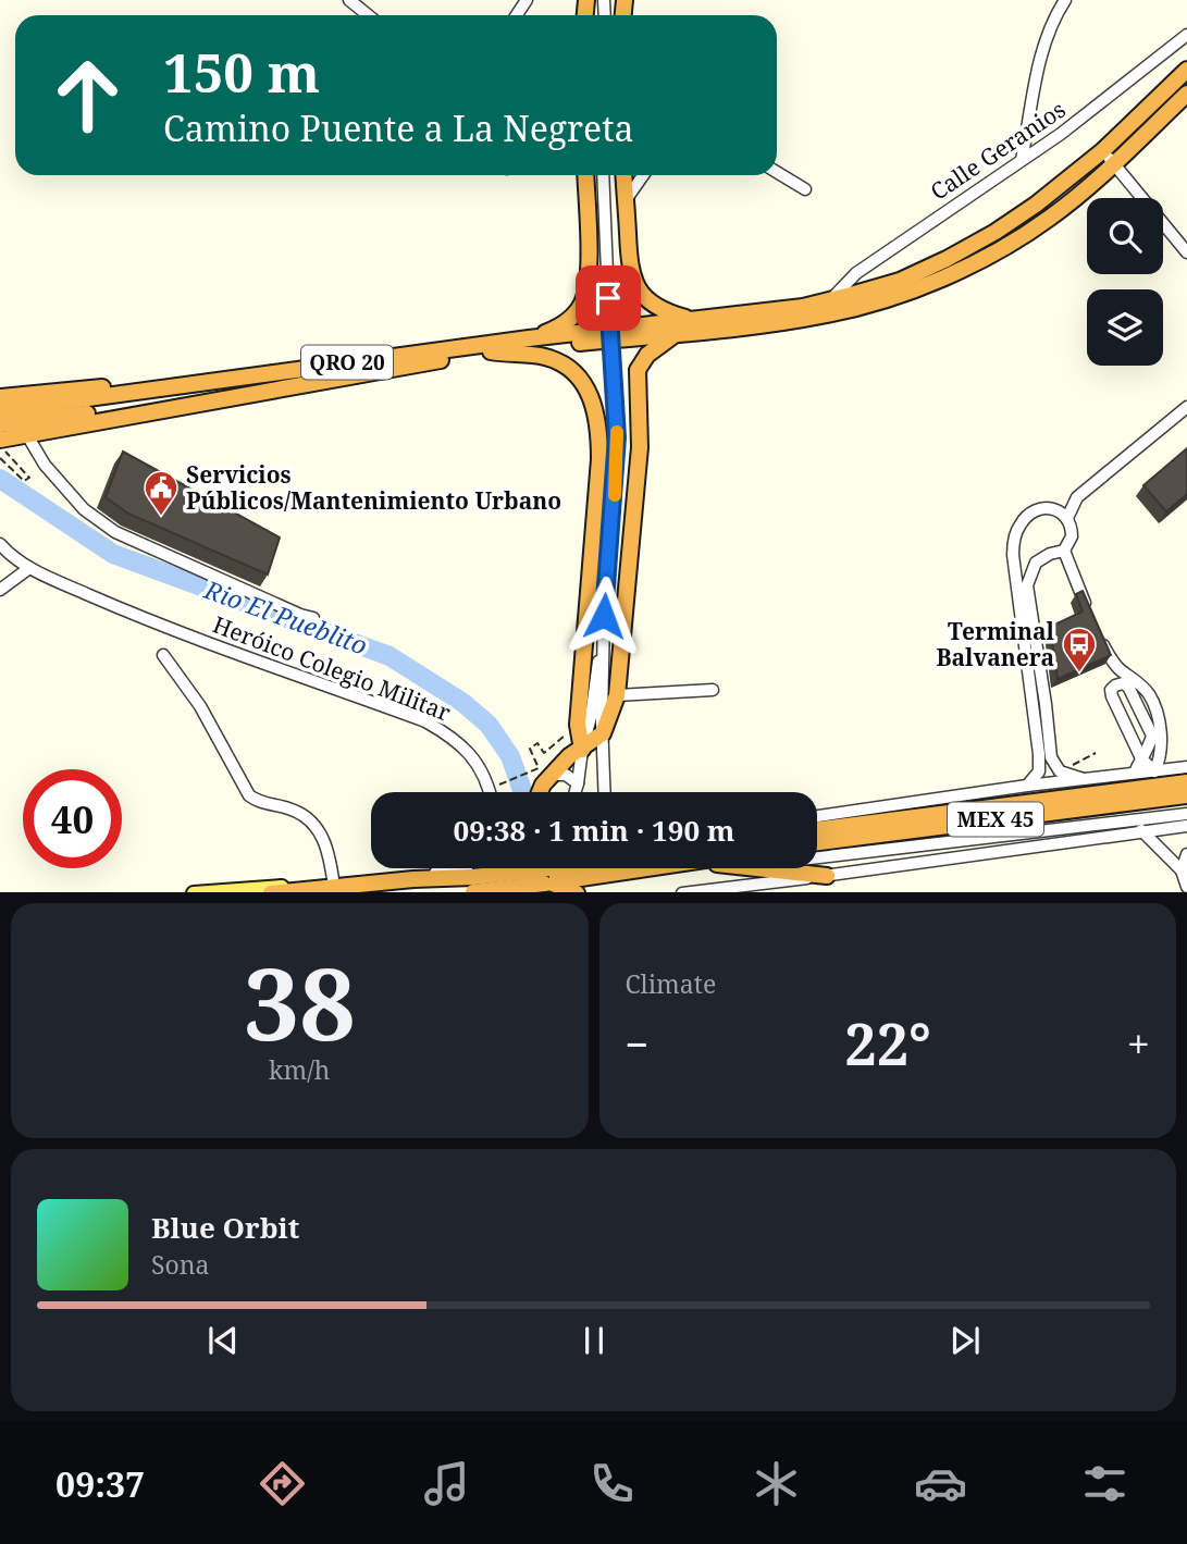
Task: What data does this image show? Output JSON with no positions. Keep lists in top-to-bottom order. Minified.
{"streets":{"highway":["QRO 20","MEX 45"],"street":["Calle Geranios","Heróico Colegio Militar"]},"crossings":[["Calle Geranios","QRO 20"]],"water":["Rio El Pueblito"],"places":{"public building":["Servicios Públicos/Mantenimiento Urbano"],"bus stop":["Terminal Balvanera"]},"page":{"turn":["150 m","Camino Puente a La Negreta"],"limit":"40","trip":"09:38 · 1 min · 190 m","tile":[["38","km/h"],"Climate"],"heat":["−","22°","+"],"song":["Blue Orbit","Sona"],"tabs":"09:37"}}
